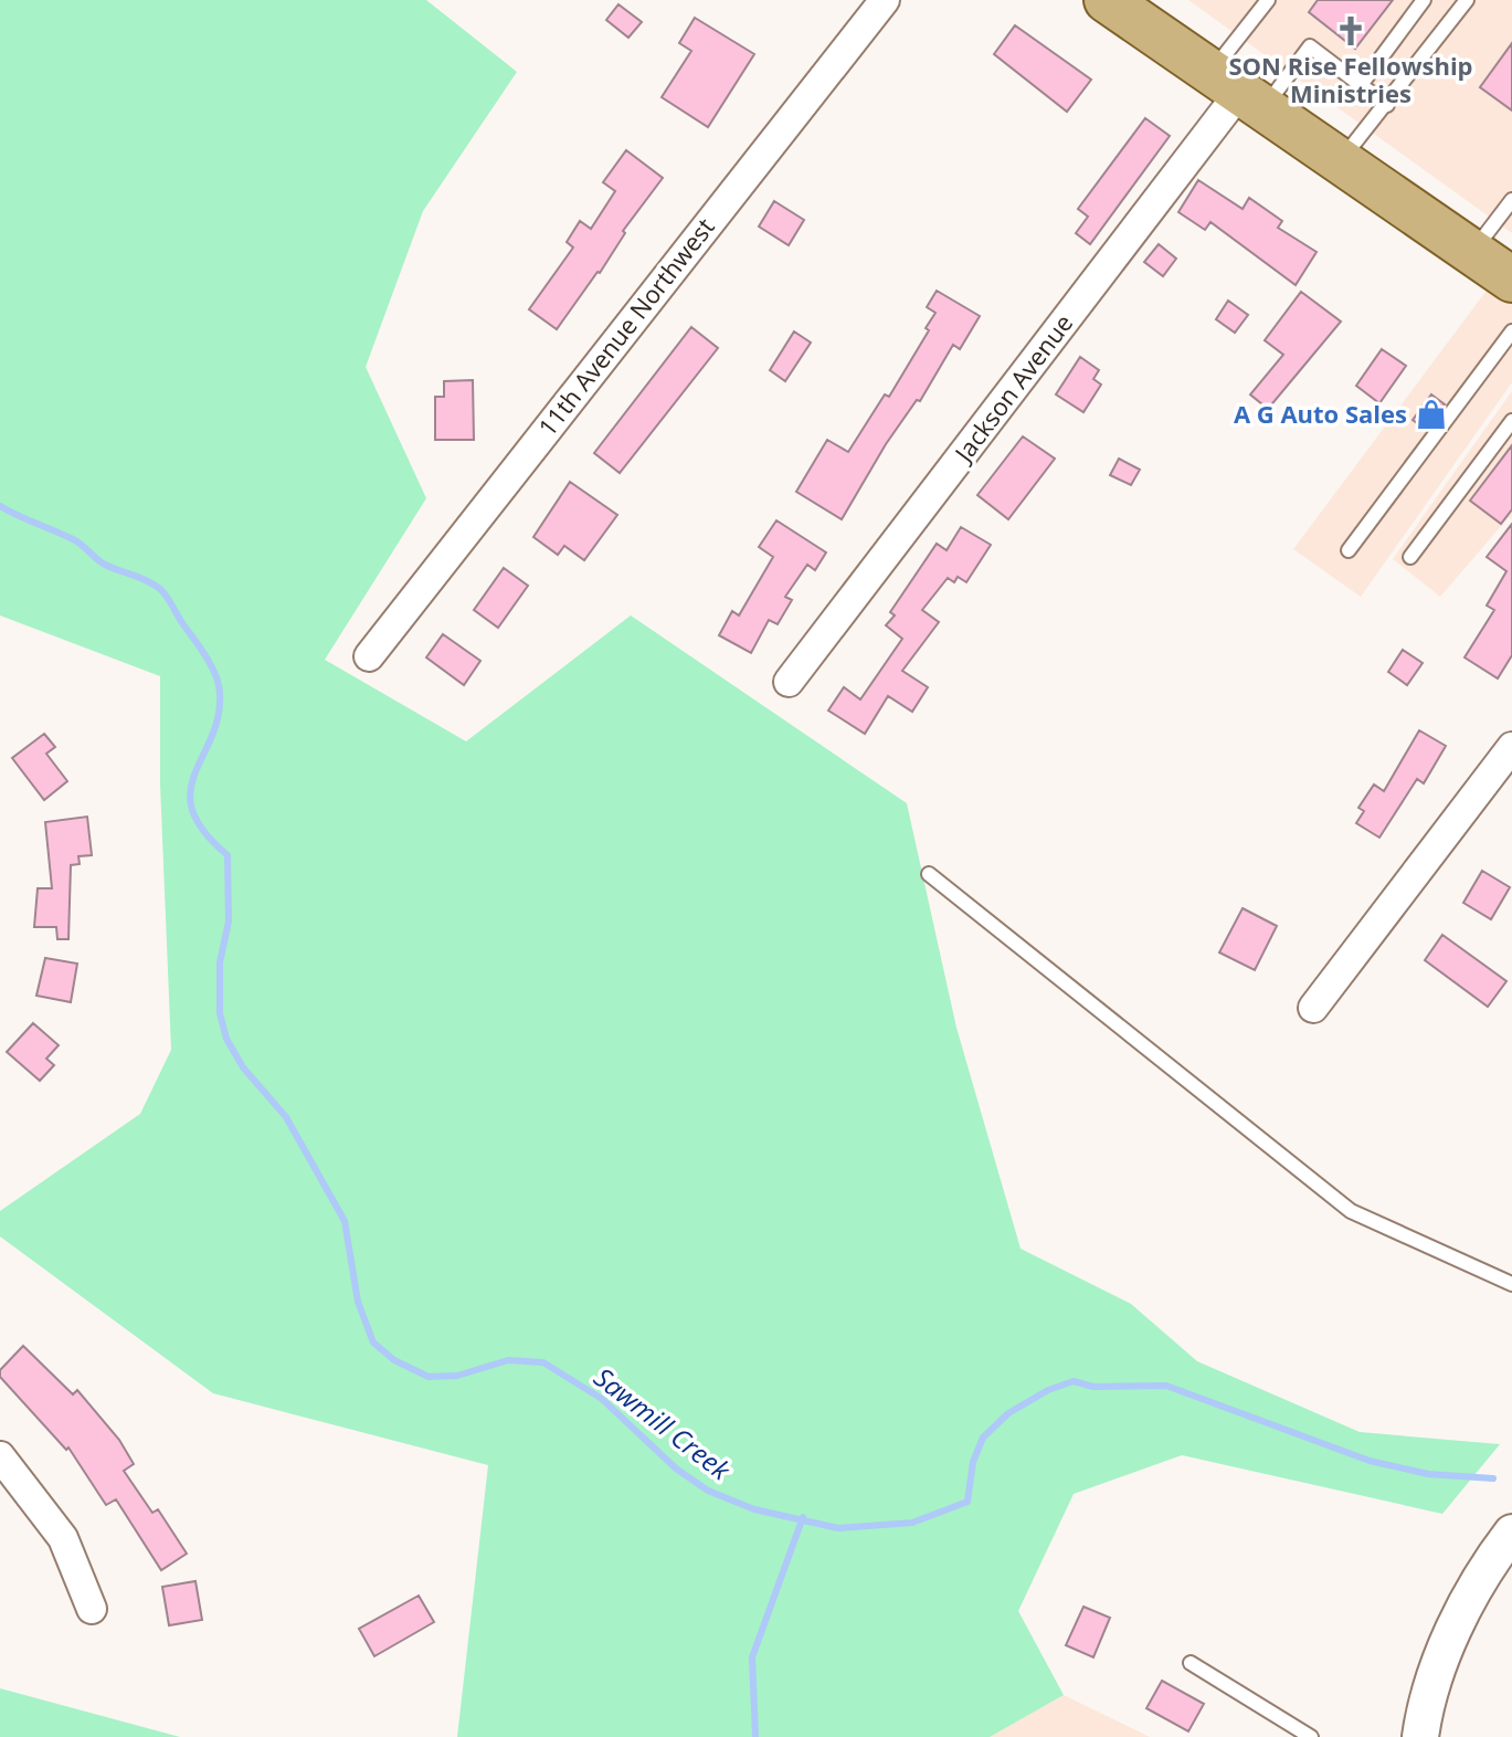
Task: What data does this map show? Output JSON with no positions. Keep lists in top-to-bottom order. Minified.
{"streets":{"street":["11th Avenue Northwest","Jackson Avenue"]},"water":["Sawmill Creek"],"places":{"church":["SON Rise Fellowship Ministries"],"shop":["A G Auto Sales"]}}
